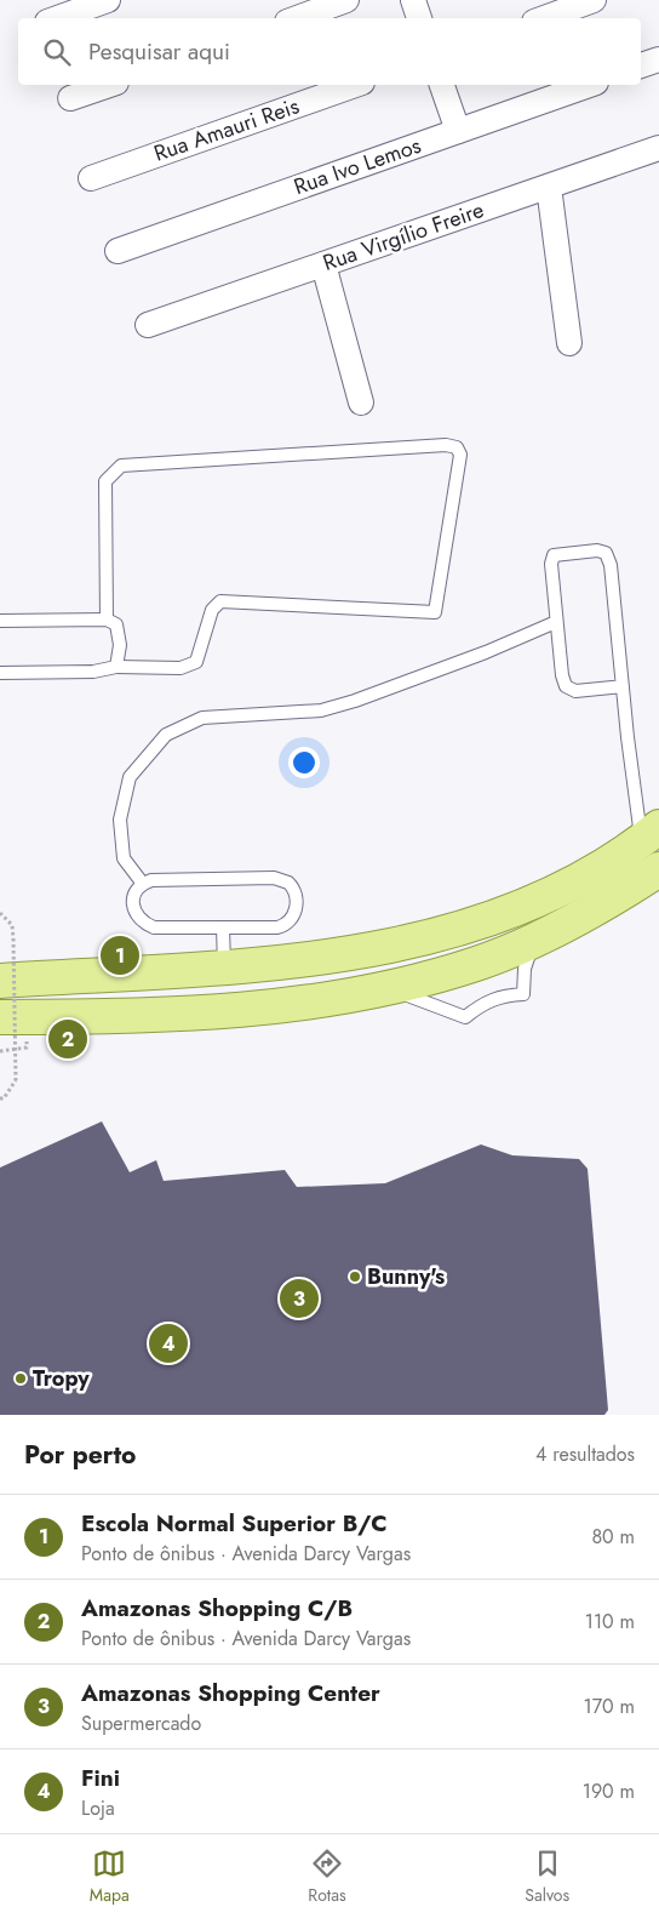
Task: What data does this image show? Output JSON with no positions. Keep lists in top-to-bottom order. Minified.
{"streets":{"street":["Rua Amauri Reis","Rua Ivo Lemos","Rua Virgílio Freire"]},"places":["Bunny's","Tropy"],"page":{"search":"Pesquisar aqui","pins":["1","2","3","4"],"heading":["Por perto","4 resultados"],"list":[{"mark":"1","name":"Escola Normal Superior B/C","note":"Ponto de ônibus · Avenida Darcy Vargas","value":"80 m"},{"mark":"2","name":"Amazonas Shopping C/B","note":"Ponto de ônibus · Avenida Darcy Vargas","value":"110 m"},{"mark":"3","name":"Amazonas Shopping Center","note":"Supermercado","value":"170 m"},{"mark":"4","name":"Fini","note":"Loja","value":"190 m"}],"nav":["Mapa","Rotas","Salvos"]}}
